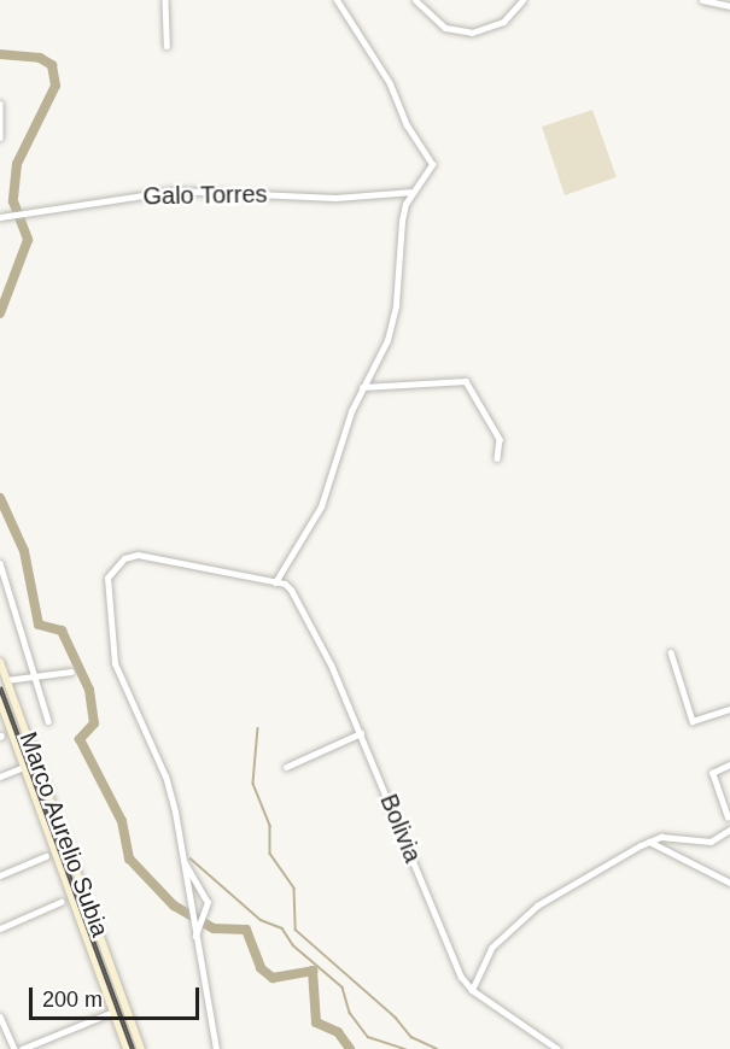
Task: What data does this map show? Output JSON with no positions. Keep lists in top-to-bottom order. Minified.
{"streets":{"main road":["Marco Aurelio Subia"],"street":["Galo Torres","Bolivia"]},"scale_bar":"200 m"}
